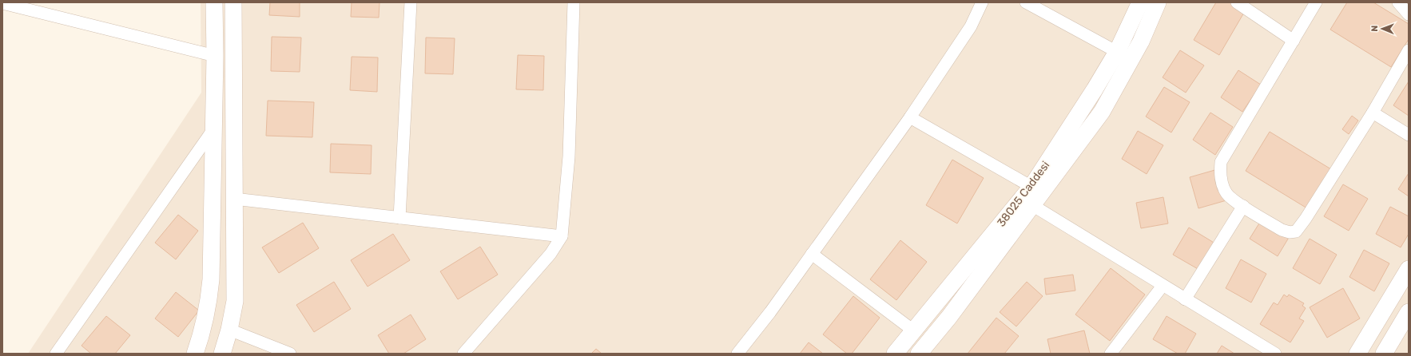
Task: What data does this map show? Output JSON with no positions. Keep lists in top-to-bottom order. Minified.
{"streets":{"street":["38025 Caddesi"]},"north":"left"}
